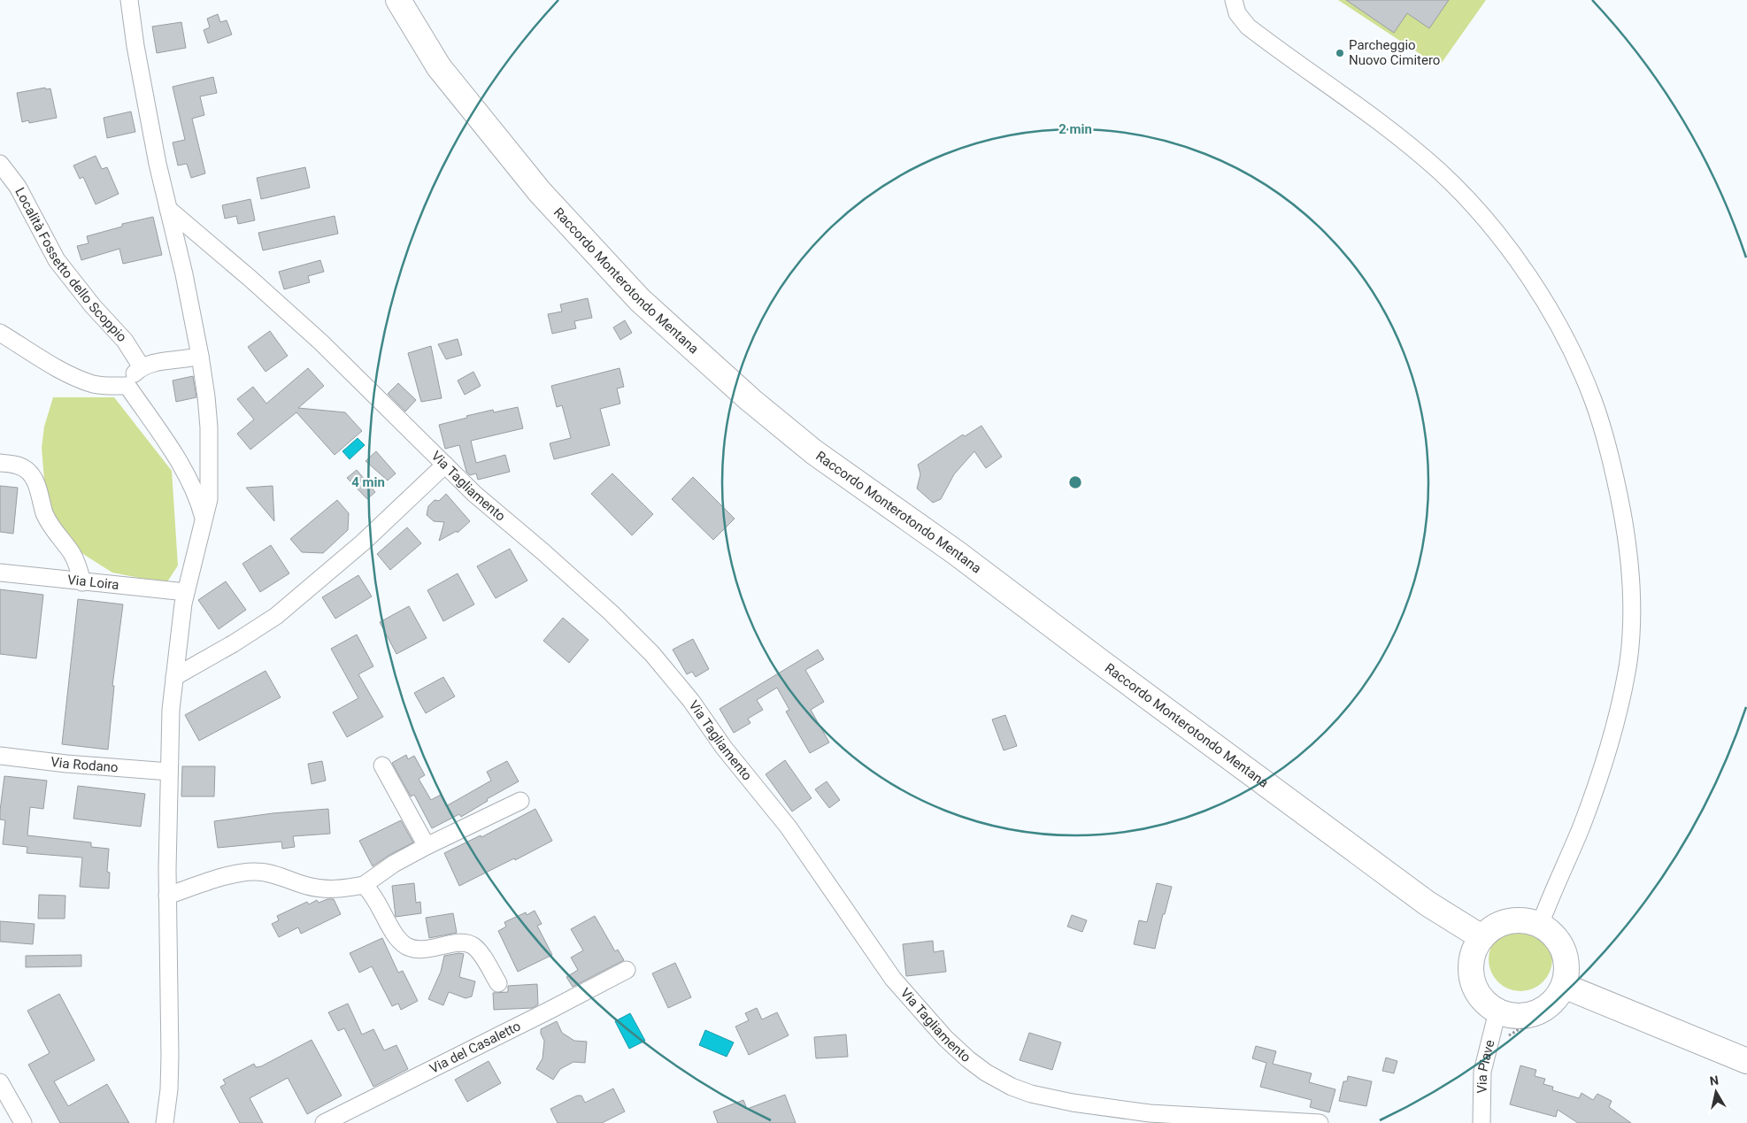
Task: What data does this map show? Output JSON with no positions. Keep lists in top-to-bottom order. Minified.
{"streets":{"main road":["Raccordo Monterotondo Mentana"],"street":["Località Fossetto dello Scoppio","Via Tagliamento","Via Loira","Via Rodano","Via del Casaletto","Via Piave"]},"crossings":[["Raccordo Monterotondo Mentana","Via Piave"]],"places":["Parcheggio Nuovo Cimitero"],"north":"top","rings":["2 min","4 min"]}
